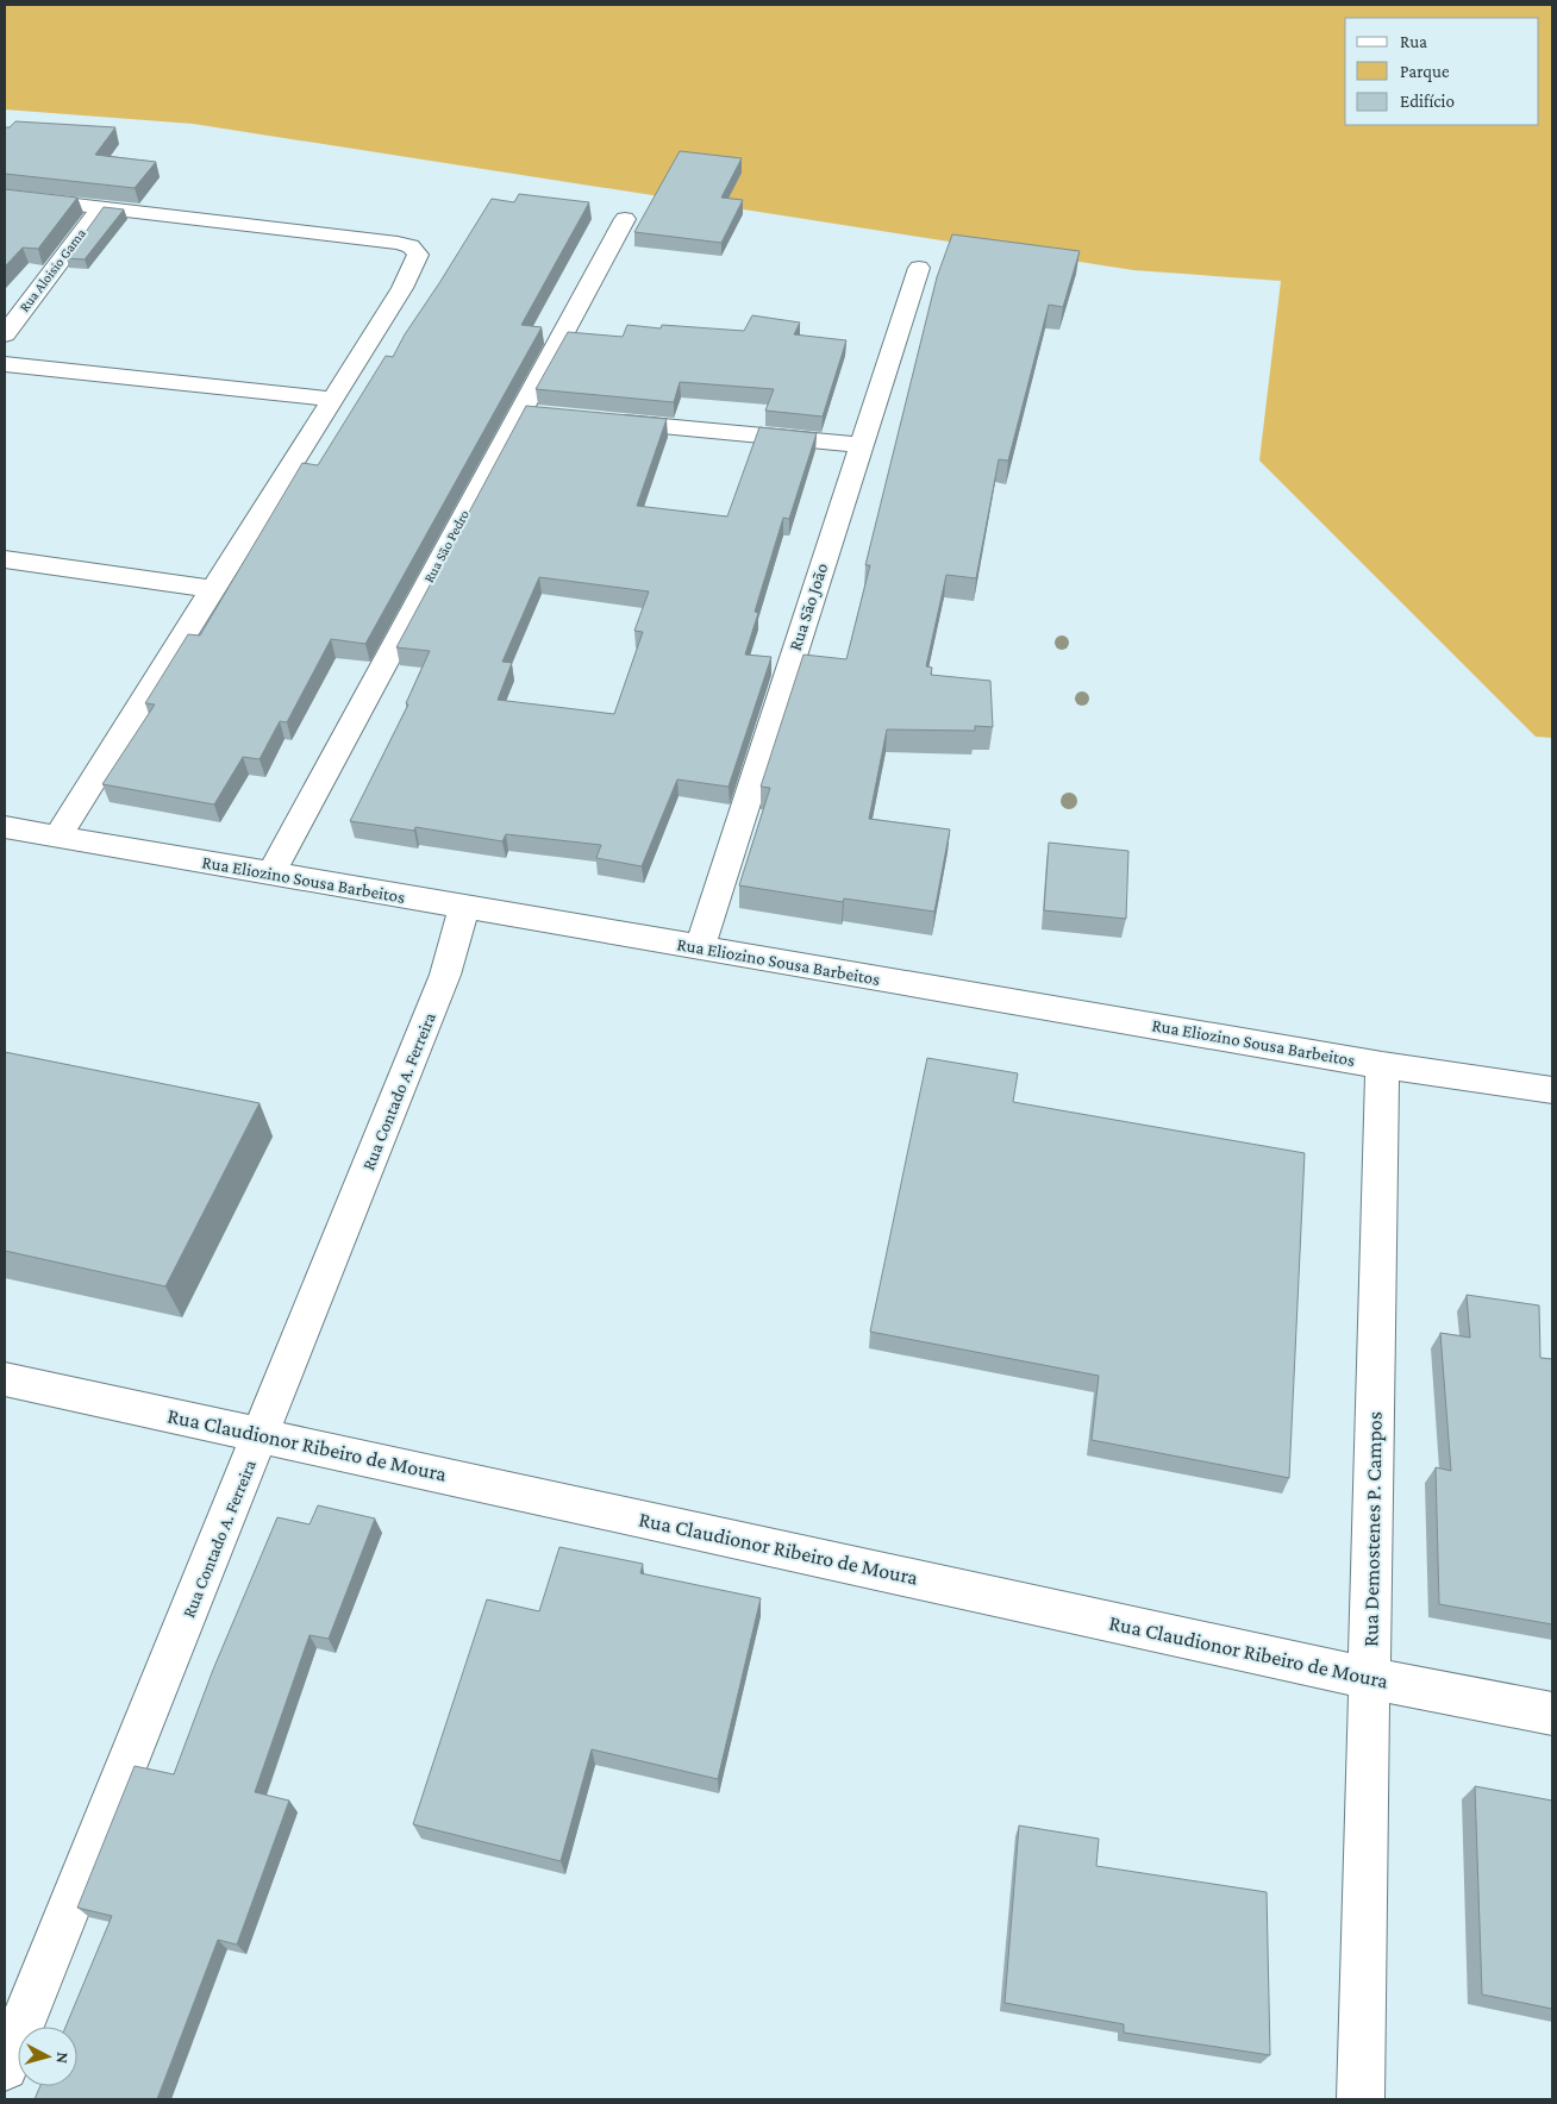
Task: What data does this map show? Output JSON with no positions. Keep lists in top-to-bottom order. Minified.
{"streets":{"street":["Rua Aloisio Gama","Rua São Pedro","Rua São João","Rua Eliozino Sousa Barbeitos","Rua Contado A. Ferreira","Rua Claudionor Ribeiro de Moura","Rua Demostenes P. Campos"]},"crossings":[["Rua São Pedro","Rua Eliozino Sousa Barbeitos"],["Rua São João","Rua Eliozino Sousa Barbeitos"],["Rua Eliozino Sousa Barbeitos","Rua Contado A. Ferreira"],["Rua Eliozino Sousa Barbeitos","Rua Demostenes P. Campos"],["Rua Contado A. Ferreira","Rua Claudionor Ribeiro de Moura"],["Rua Claudionor Ribeiro de Moura","Rua Demostenes P. Campos"]],"legend":["Rua","Parque","Edifício"],"north":"right"}
